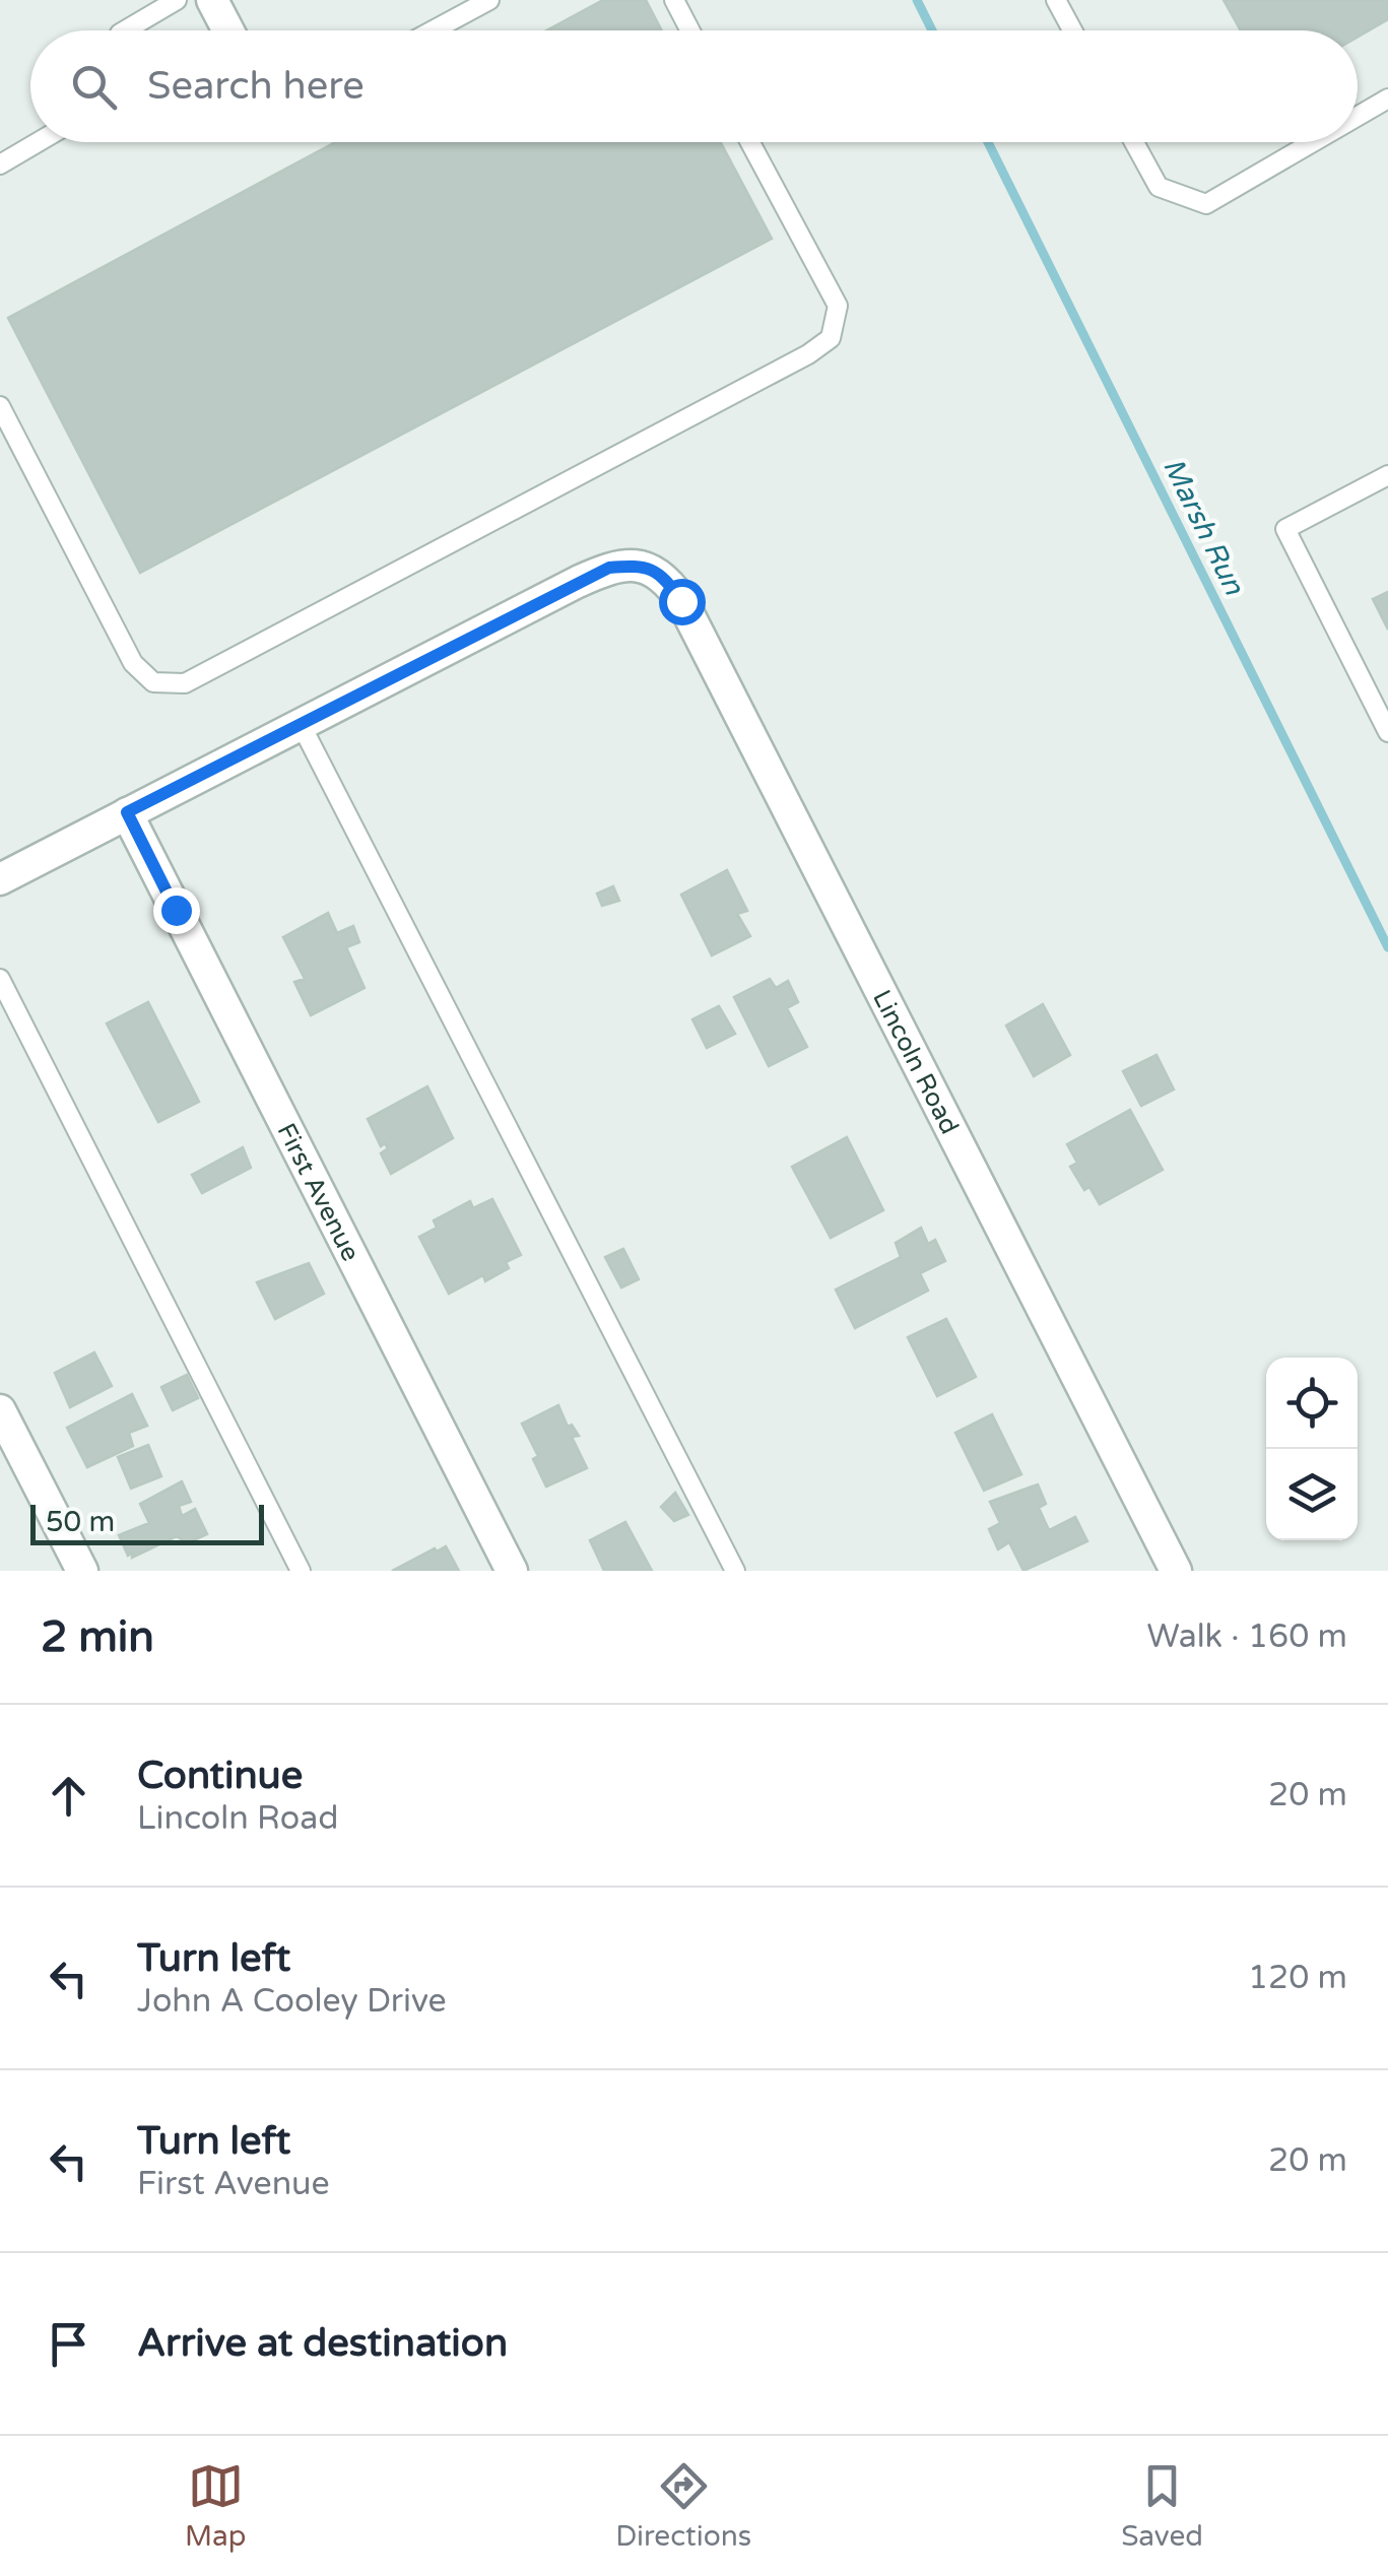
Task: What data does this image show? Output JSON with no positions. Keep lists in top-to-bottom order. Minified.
{"streets":{"street":["Lincoln Road","First Avenue"]},"water":["Marsh Run"],"scale_bar":"50 m","page":{"search":"Search here","scale":"50 m","heading":["2 min","Walk · 160 m"],"list":[["Continue","Lincoln Road","20 m"],["Turn left","John A Cooley Drive","120 m"],["Turn left","First Avenue","20 m"],"Arrive at destination"],"nav":["Map","Directions","Saved"]}}
